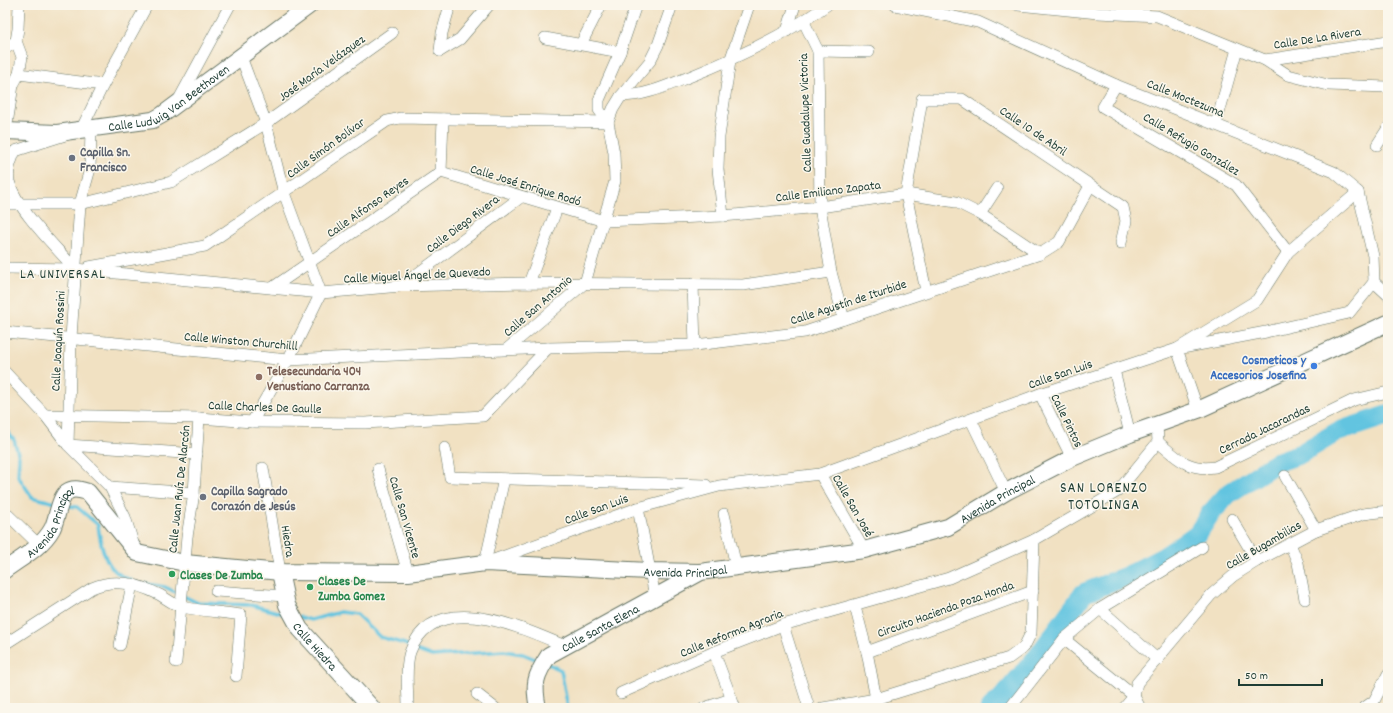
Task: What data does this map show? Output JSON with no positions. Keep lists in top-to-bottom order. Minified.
{"streets":{"street":["Calle De La Rivera","José María Velázquez","Calle Ludwig Van Beethoven","Calle Moctezuma","Calle Guadalupe Victoria","Calle 10 de Abril","Calle Refugio González","Calle Simón Bolívar","Calle José Enrique Rodó","Calle Emiliano Zapata","Calle Alfonso Reyes","Calle Diego Rivera","Calle Miguel Ángel de Quevedo","Calle Agustín de Iturbide","Calle San Antonio","Calle Winston Churchilll","Calle Joaquín Rossini","Calle San Luis","Calle Charles De Gaulle","Calle Pintos","Cerrada Jacarandas","Calle Juan Ruíz De Alarcón","Avenida Principal","Calle San José","Calle San Vicente","Hiedra","Calle Bugambilias","Circuito Hacienda Poza Honda","Calle Santa Elena","Calle Reforma Agraria","Calle Hiedra"]},"crossings":[["José María Velázquez","Calle Joaquín Rossini"],["Calle Ludwig Van Beethoven","Calle Joaquín Rossini"],["Calle Moctezuma","Calle Refugio González"],["Calle Moctezuma","Calle San Luis"],["Calle Guadalupe Victoria","Calle Emiliano Zapata"],["Calle Guadalupe Victoria","Calle Miguel Ángel de Quevedo"],["Calle Guadalupe Victoria","Calle Agustín de Iturbide"],["Calle 10 de Abril","Calle Emiliano Zapata"],["Calle 10 de Abril","Calle Agustín de Iturbide"],["Calle Refugio González","Calle San Luis"],["Calle Simón Bolívar","Calle Miguel Ángel de Quevedo"],["Calle Simón Bolívar","Calle Joaquín Rossini"],["Calle José Enrique Rodó","Calle Emiliano Zapata"],["Calle José Enrique Rodó","Calle Alfonso Reyes"],["Calle José Enrique Rodó","Calle Diego Rivera"],["Calle Emiliano Zapata","Calle Agustín de Iturbide"],["Calle Alfonso Reyes","Calle Miguel Ángel de Quevedo"],["Calle Diego Rivera","Calle Miguel Ángel de Quevedo"],["Calle Miguel Ángel de Quevedo","Calle San Antonio"],["Calle Miguel Ángel de Quevedo","Calle Joaquín Rossini"],["Calle Agustín de Iturbide","Calle Winston Churchilll"],["Calle Agustín de Iturbide","Calle Charles De Gaulle"],["Calle San Antonio","Calle Winston Churchilll"],["Calle Winston Churchilll","Calle Joaquín Rossini"],["Calle Winston Churchilll","Calle Charles De Gaulle"],["Calle Joaquín Rossini","Calle Charles De Gaulle"],["Calle Joaquín Rossini","Avenida Principal"],["Calle San Luis","Calle Pintos"],["Calle San Luis","Avenida Principal"],["Calle San Luis","Calle San José"],["Calle Charles De Gaulle","Calle Juan Ruíz De Alarcón"],["Calle Pintos","Avenida Principal"],["Cerrada Jacarandas","Calle Reforma Agraria"],["Calle Juan Ruíz De Alarcón","Avenida Principal"],["Avenida Principal","Calle San José"],["Avenida Principal","Calle San Vicente"],["Avenida Principal","Hiedra"],["Avenida Principal","Calle Santa Elena"],["Avenida Principal","Calle Hiedra"],["Hiedra","Calle Hiedra"]],"districts":["LA UNIVERSAL","SAN LORENZO TOTOLINGA"],"places":["Capilla Sn. Francisco","Cosmeticos y Accesorios Josefina","Telesecundaria 404 Venustiano Carranza","Capilla Sagrado Corazón de Jesús","Clases De Zumba","Clases De Zumba Gomez"],"scale_bar":"50 m"}
